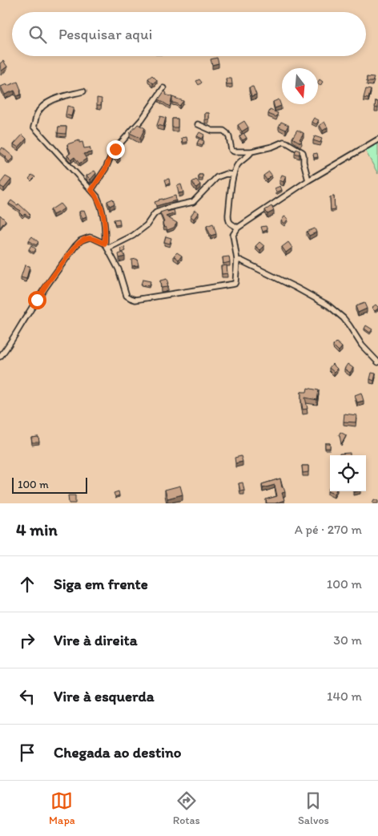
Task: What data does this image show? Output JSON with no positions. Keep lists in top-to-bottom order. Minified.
{"scale_bar":"100 m","north":"bottom","page":{"search":"Pesquisar aqui","scale":"100 m","heading":["4 min","A pé · 270 m"],"list":[["Siga em frente","100 m"],["Vire à direita","30 m"],["Vire à esquerda","140 m"],"Chegada ao destino"],"nav":["Mapa","Rotas","Salvos"]}}
